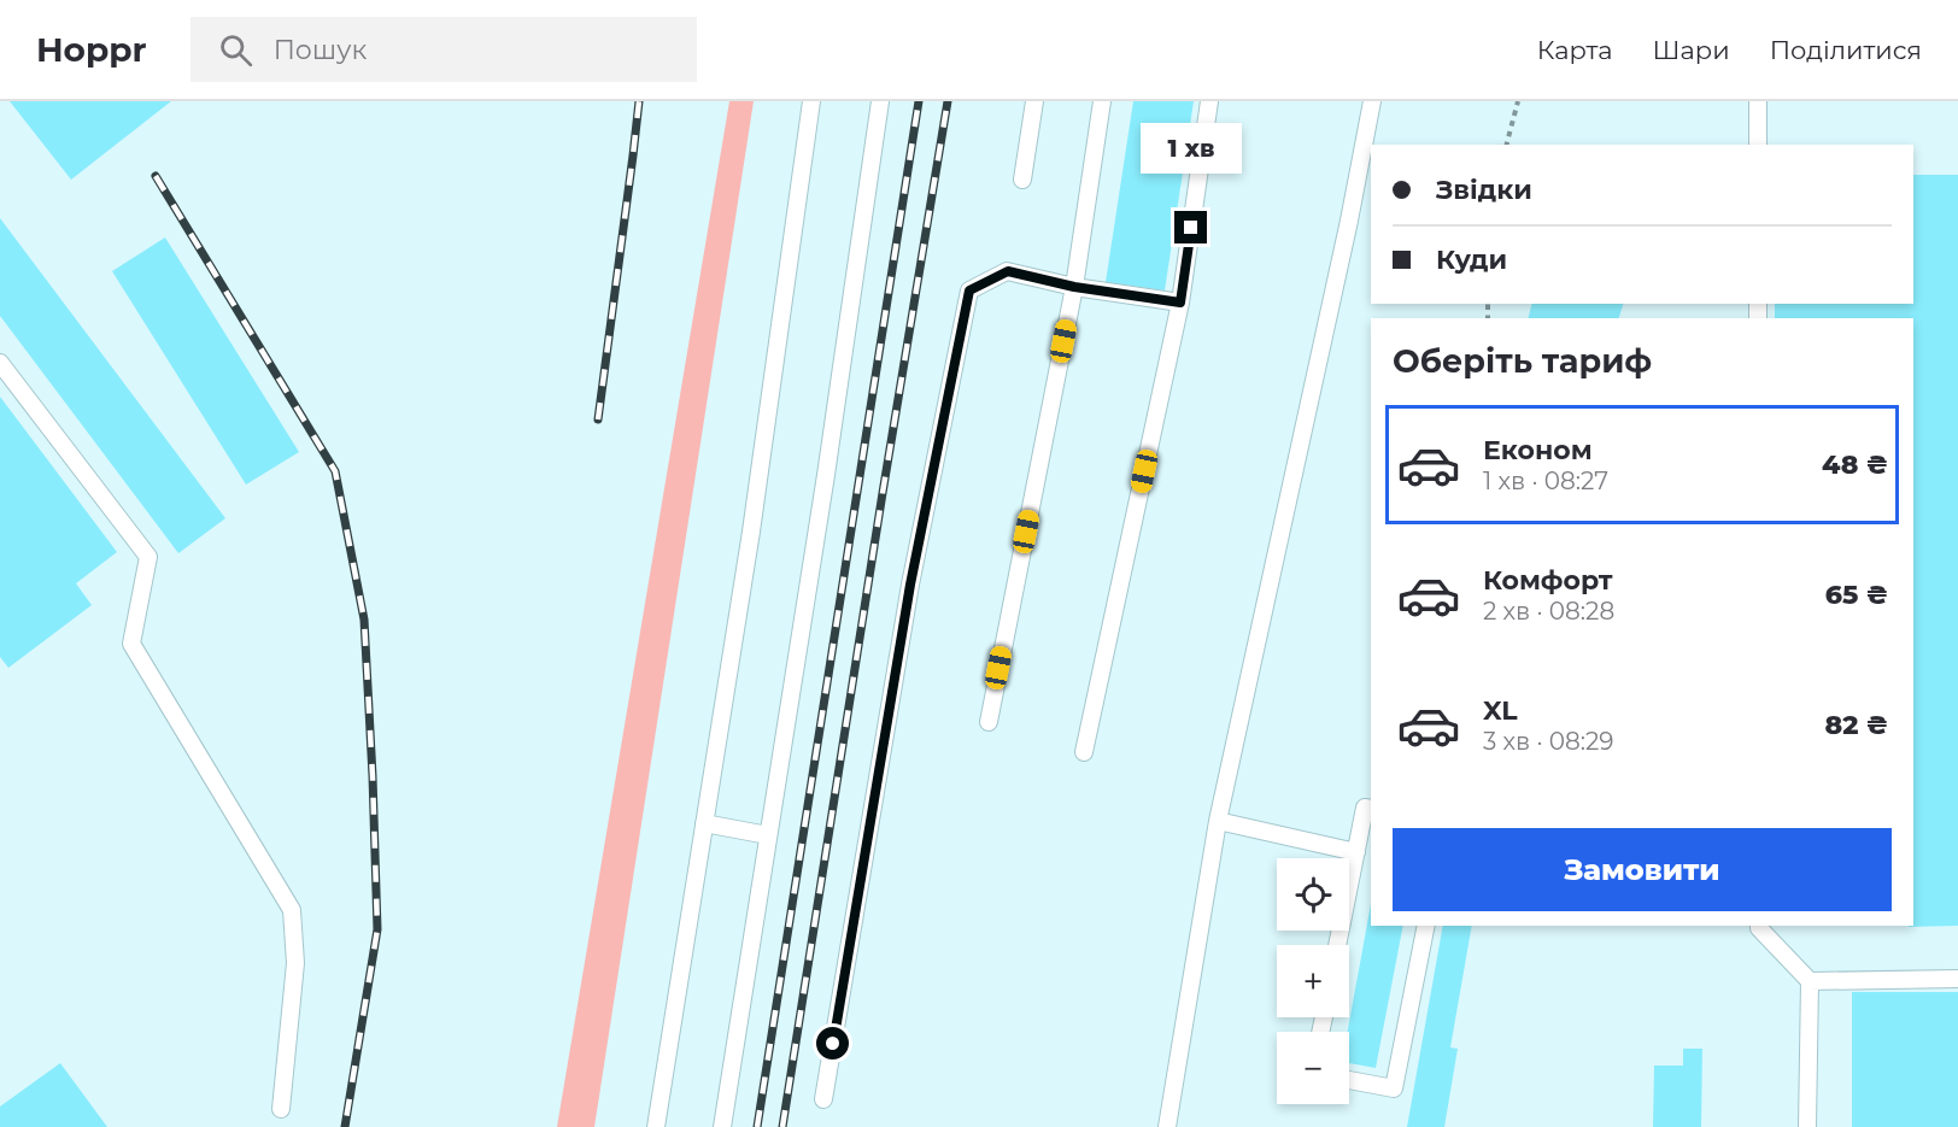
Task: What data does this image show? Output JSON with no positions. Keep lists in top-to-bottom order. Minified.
{"page":{"header":"Hoppr","search":"Пошук","nav":["Карта","Шари","Поділитися"],"bubble":"1 хв","banner":["Звідки","Куди"],"heading":"Оберіть тариф","list":[{"name":"Економ","note":"1 хв · 08:27","value":"48 ₴"},{"name":"Комфорт","note":"2 хв · 08:28","value":"65 ₴"},{"name":"XL","note":"3 хв · 08:29","value":"82 ₴"}],"buttons":"Замовити","map_buttons":["+","−"]}}
